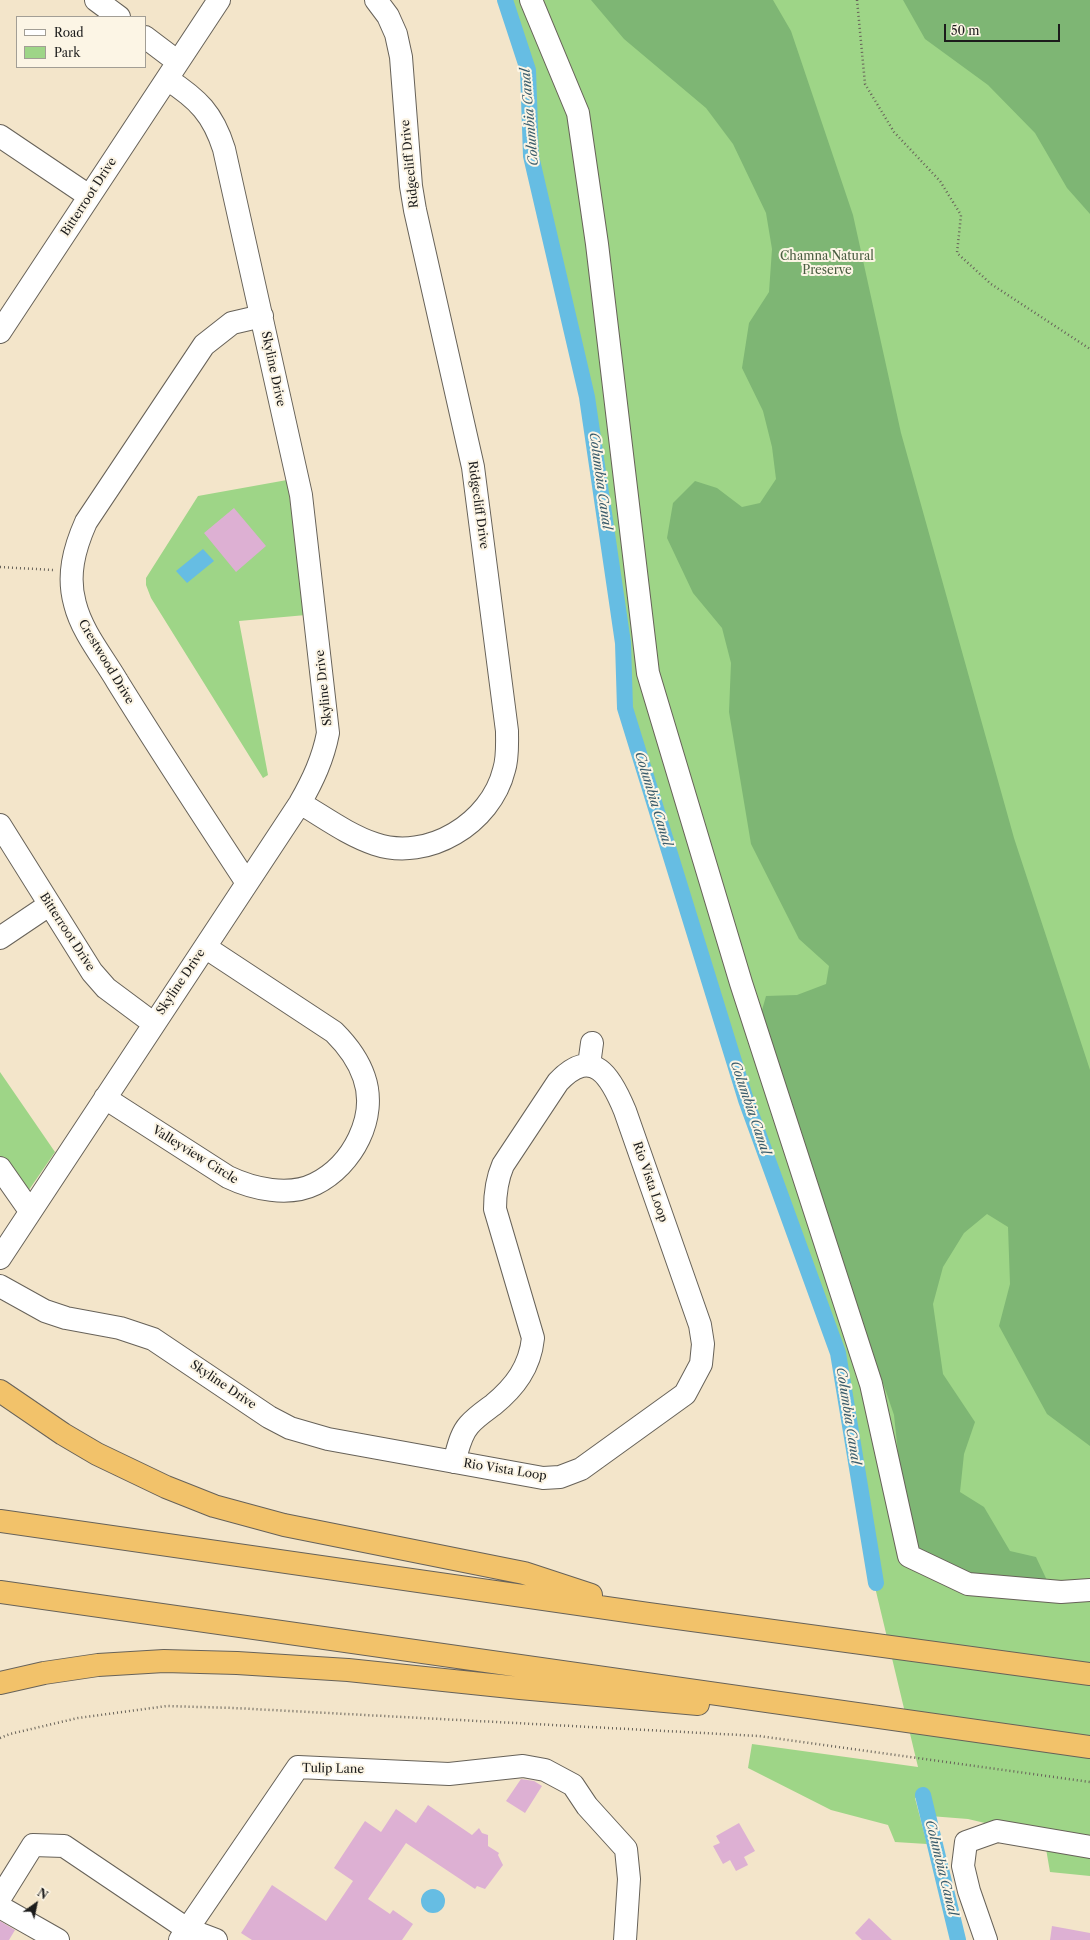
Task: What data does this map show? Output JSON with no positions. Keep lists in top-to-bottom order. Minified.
{"streets":{"street":["Ridgecliff Drive","Bitterroot Drive","Skyline Drive","Crestwood Drive","Valleyview Circle","Rio Vista Loop","Tulip Lane"]},"crossings":[["Ridgecliff Drive","Skyline Drive"],["Bitterroot Drive","Skyline Drive"],["Skyline Drive","Crestwood Drive"],["Skyline Drive","Valleyview Circle"],["Skyline Drive","Rio Vista Loop"]],"water":["Columbia Canal"],"parks":["Chamna Natural Preserve"],"legend":["Road","Park"],"scale_bar":"50 m","north":"top right"}
